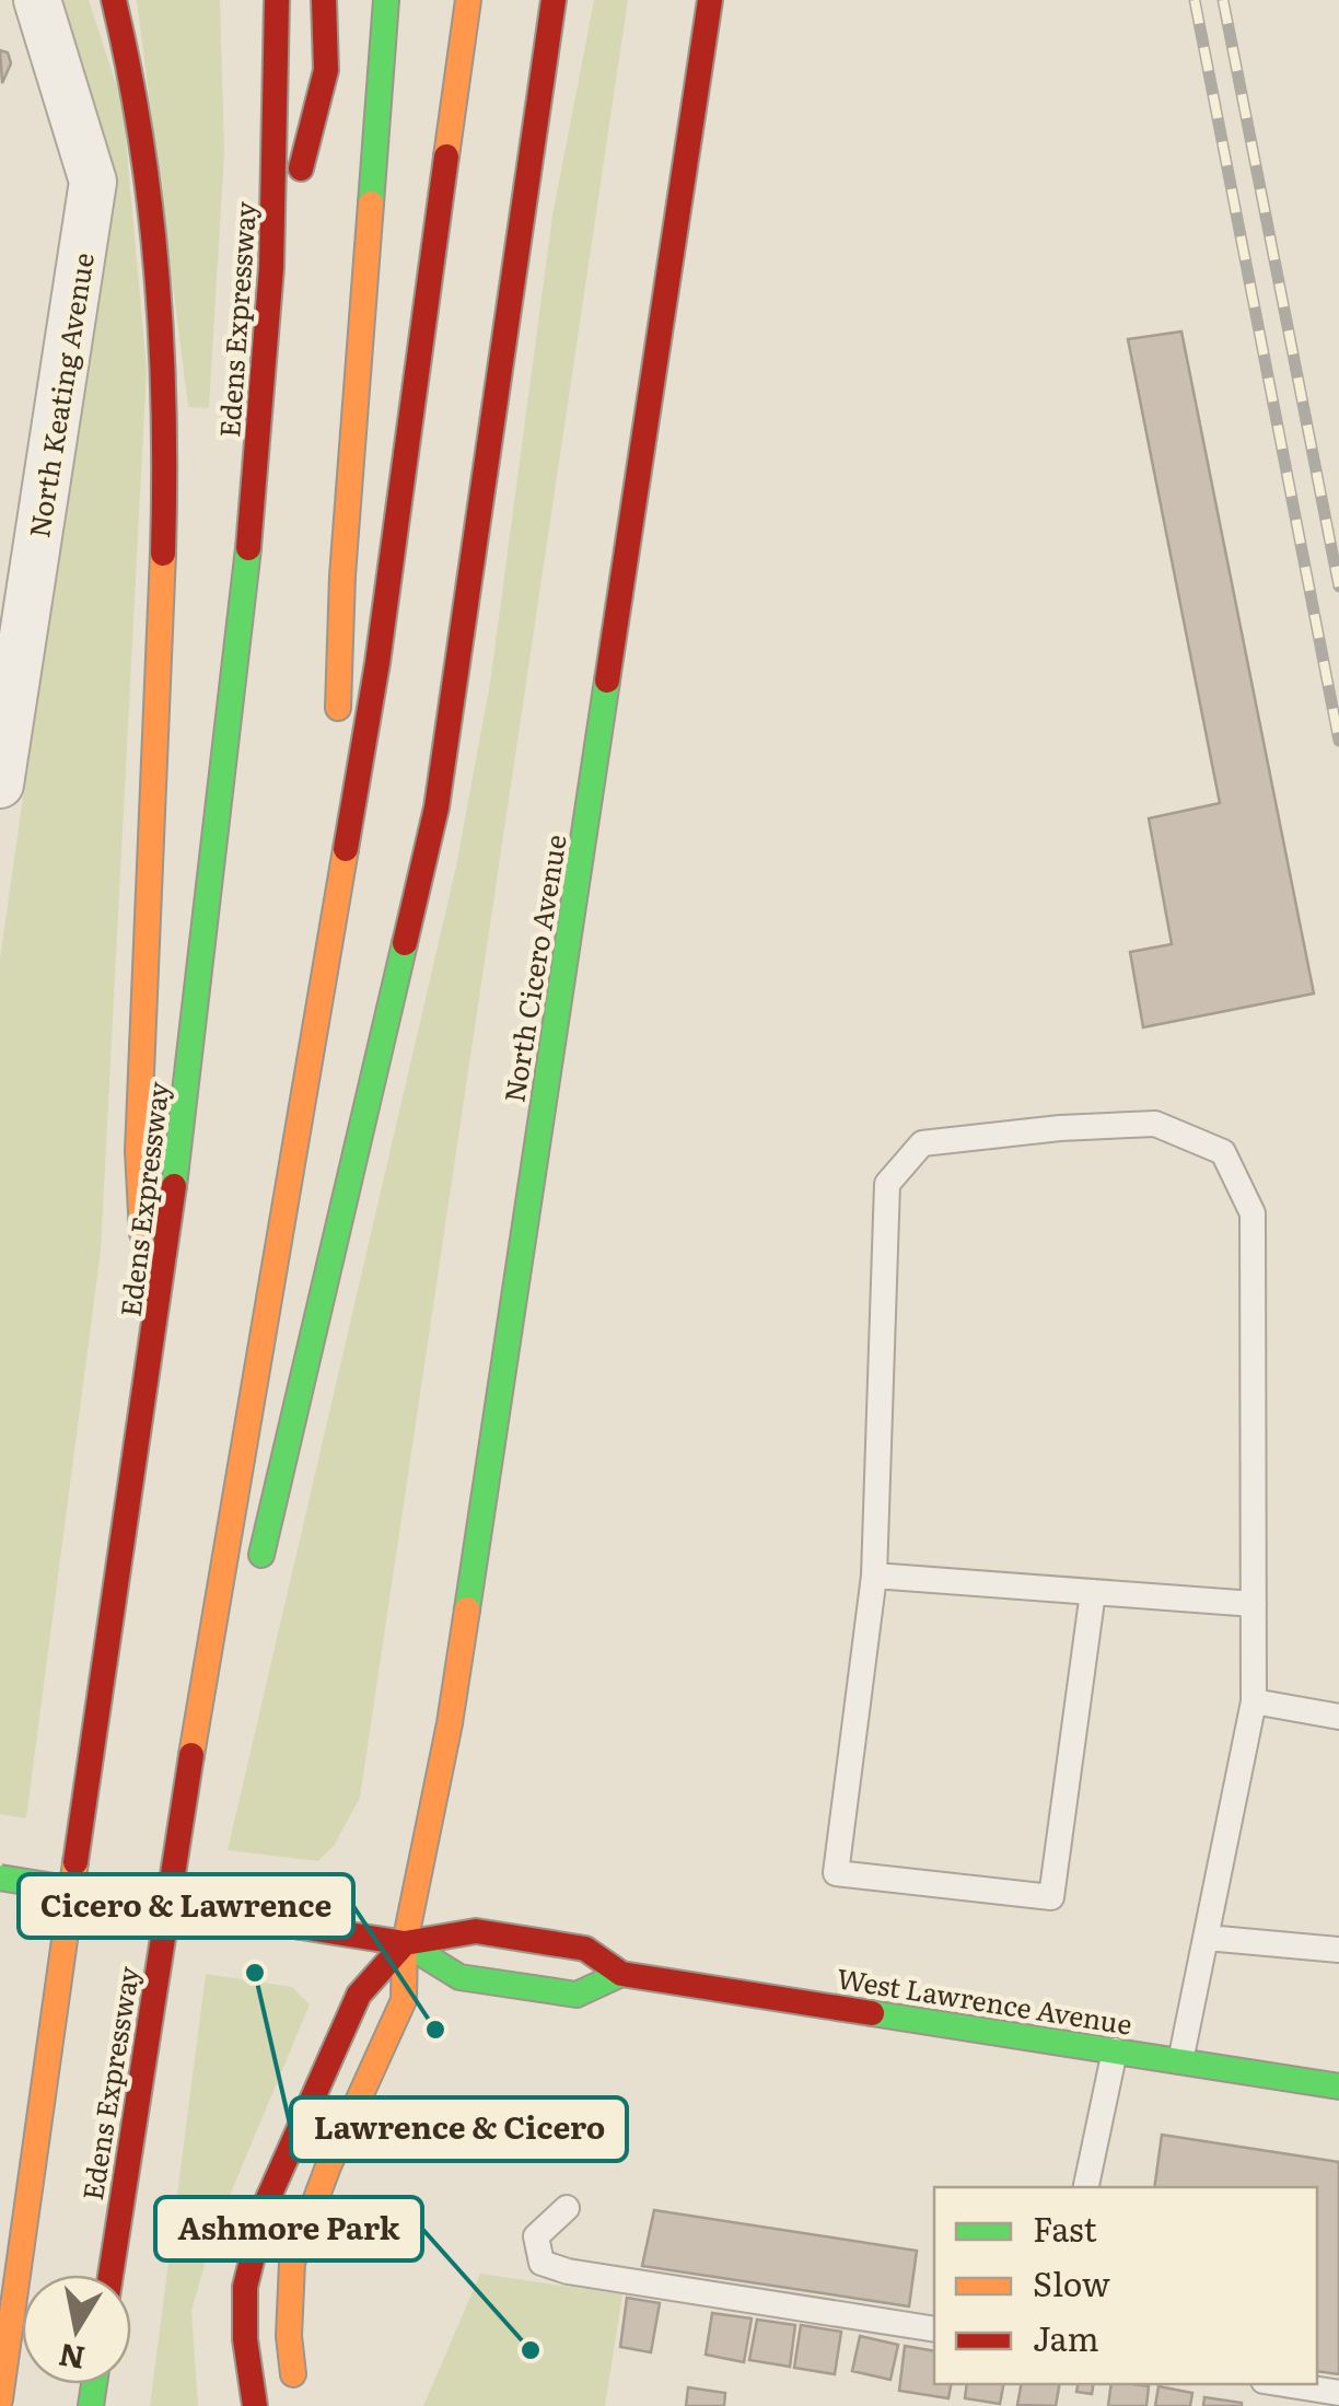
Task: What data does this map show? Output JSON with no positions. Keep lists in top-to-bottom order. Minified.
{"streets":{"main road":["Edens Expressway","North Cicero Avenue","West Lawrence Avenue"],"street":["North Keating Avenue"]},"crossings":[["North Cicero Avenue","West Lawrence Avenue"]],"places":["Lawrence & Cicero","Cicero & Lawrence","Ashmore Park"],"legend":["Fast","Slow","Jam"],"north":"bottom"}
